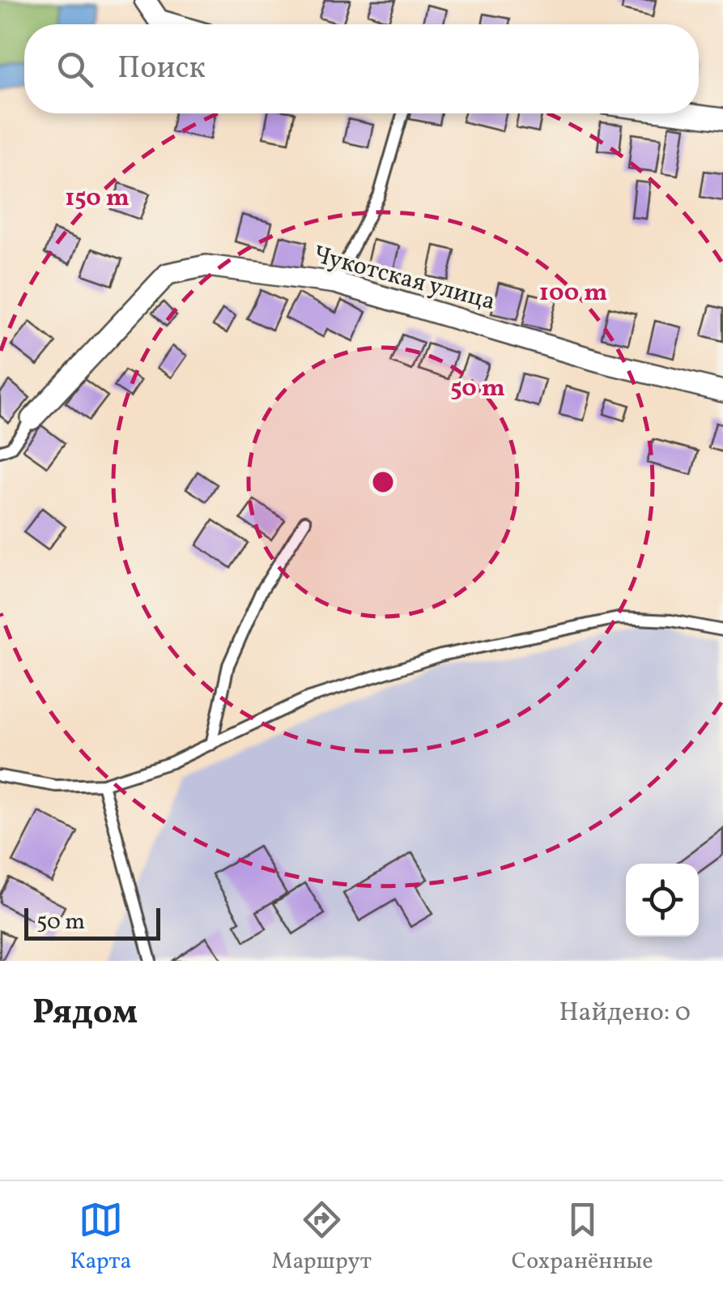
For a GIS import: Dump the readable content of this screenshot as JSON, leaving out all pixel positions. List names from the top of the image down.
{
  "streets": {
    "street": ["Чукотская улица"]
  },
  "scale_bar": "50 m",
  "page": {
    "search": "Поиск",
    "scale": "50 m",
    "heading": ["Рядом", "Найдено: 0"],
    "nav": ["Карта", "Маршрут", "Сохранённые"]
  },
  "rings": ["150 m", "100 m", "50 m"]
}
